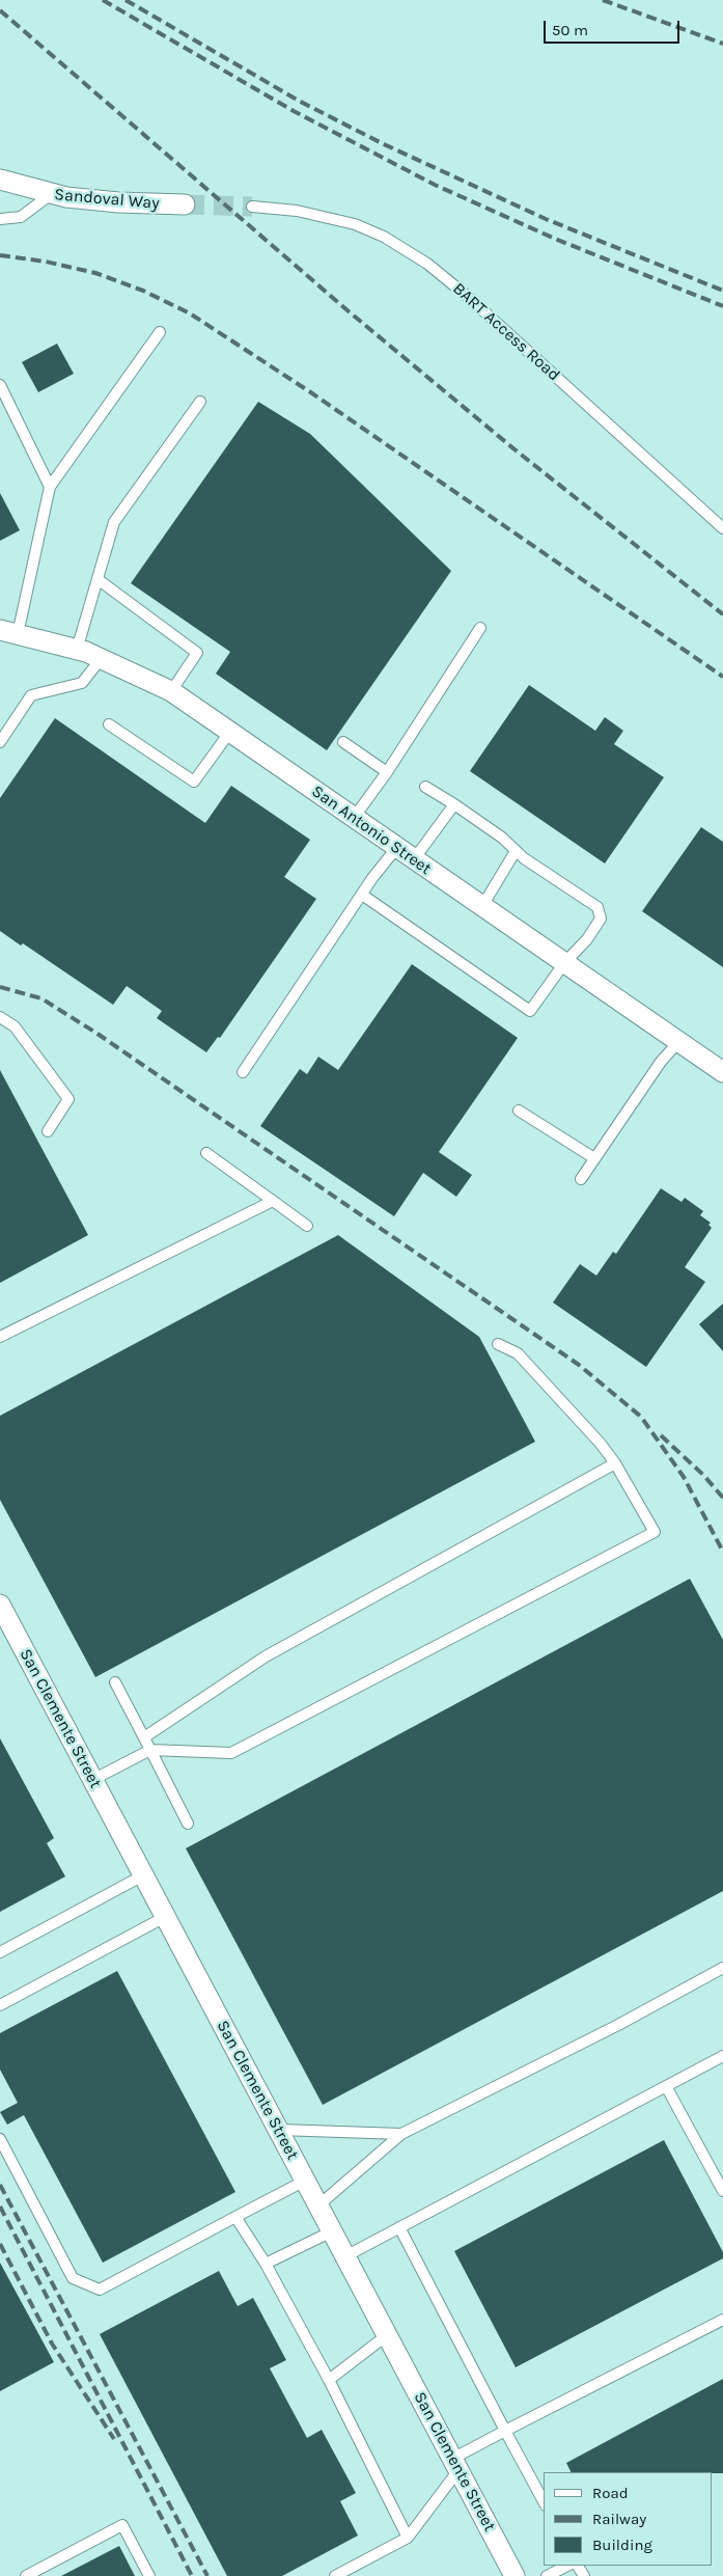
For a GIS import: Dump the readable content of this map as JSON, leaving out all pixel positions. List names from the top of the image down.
{
  "streets": {
    "street": ["Sandoval Way", "San Antonio Street", "San Clemente Street"],
    "lane": ["BART Access Road"]
  },
  "legend": ["Road", "Railway", "Building"],
  "scale_bar": "50 m"
}
